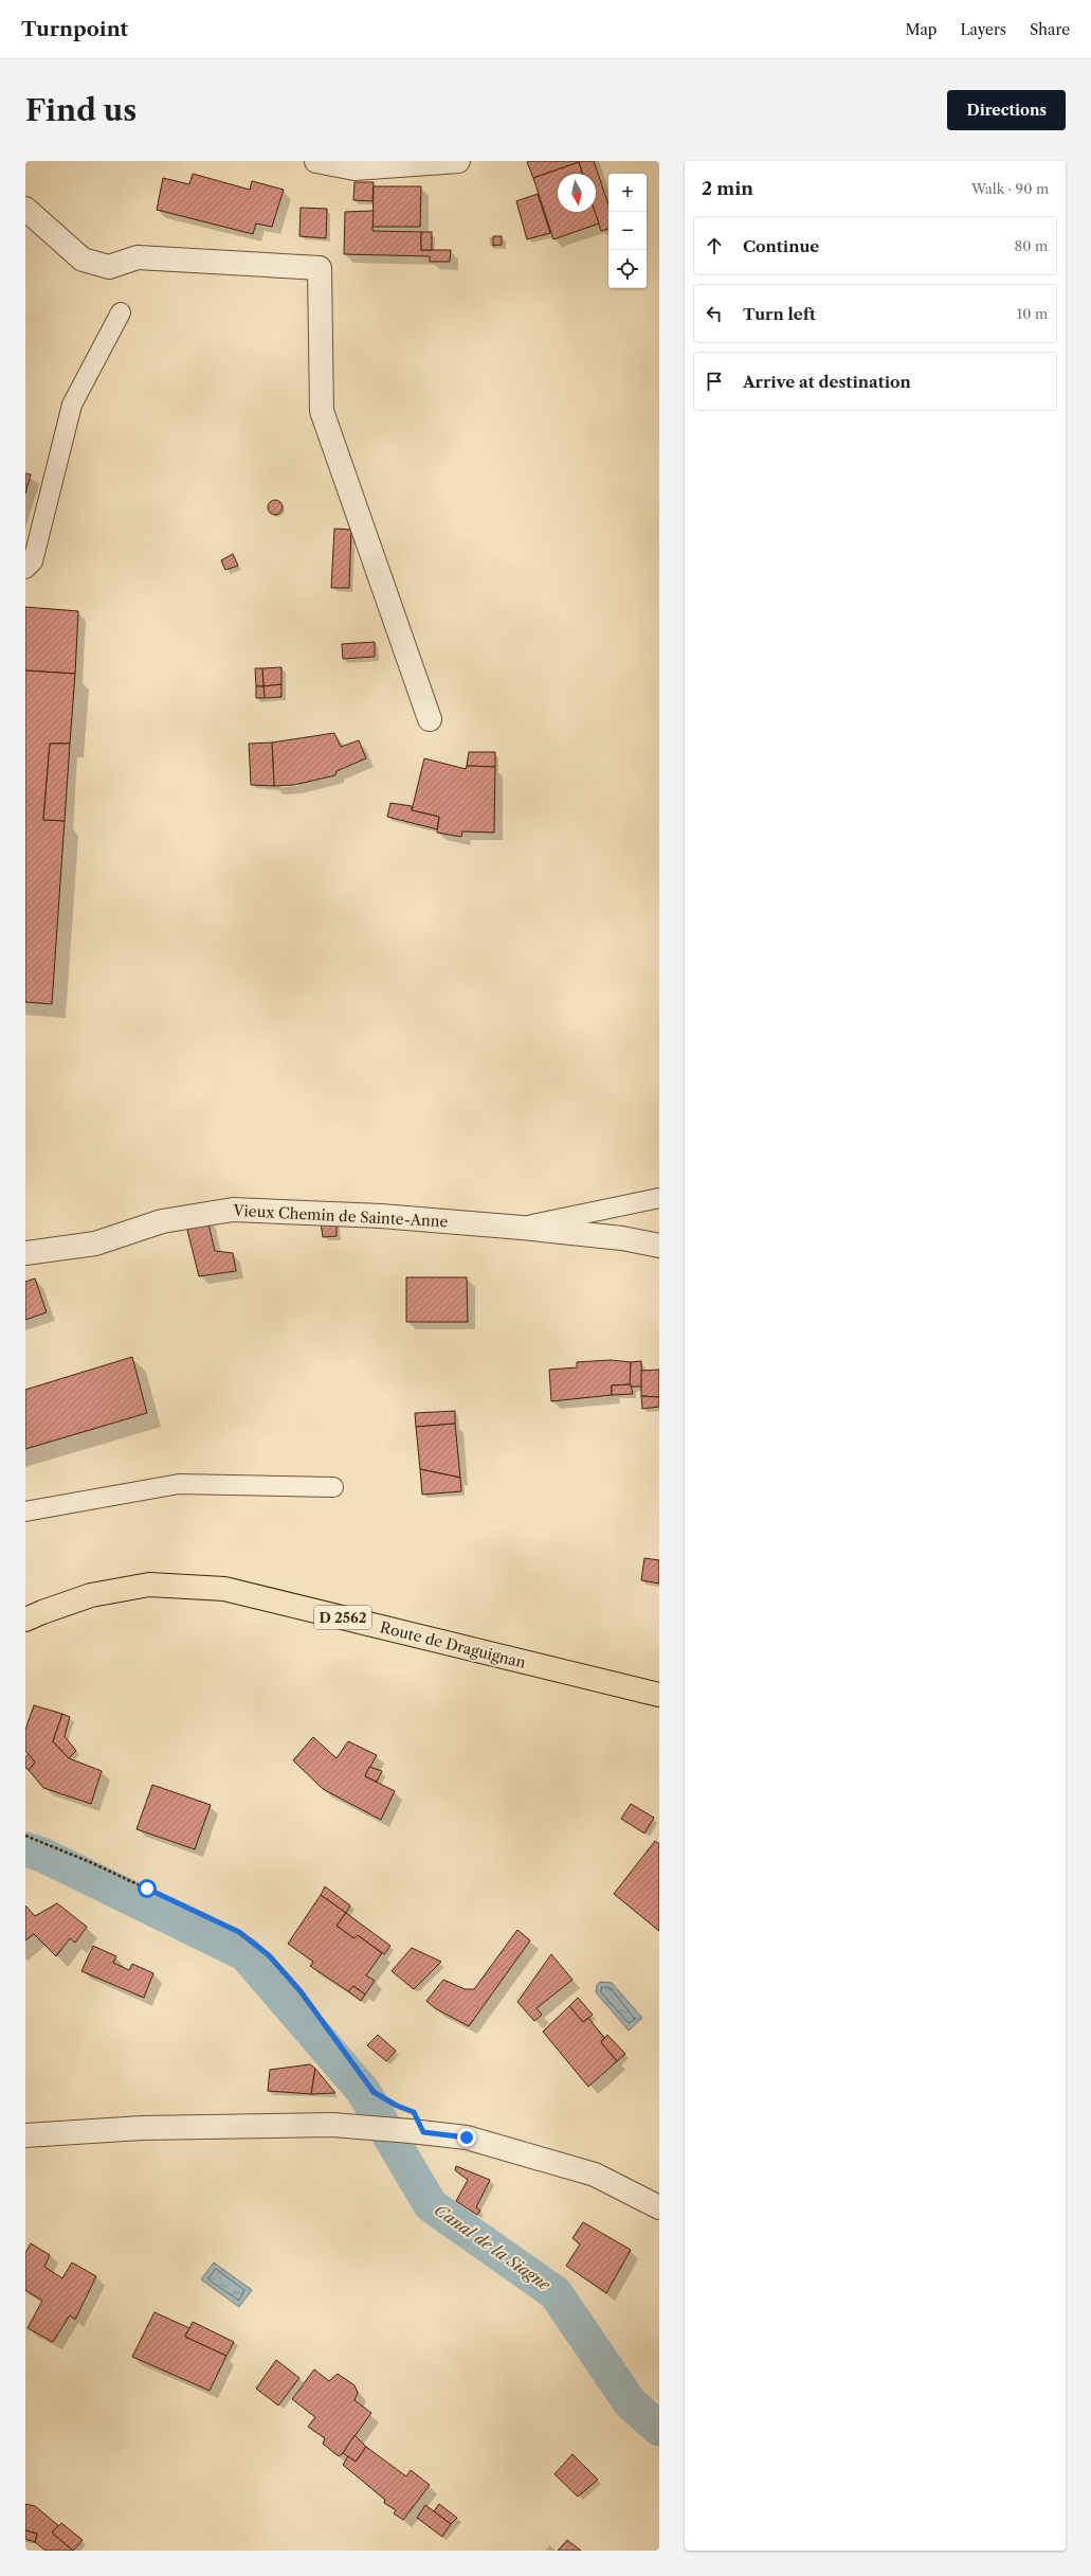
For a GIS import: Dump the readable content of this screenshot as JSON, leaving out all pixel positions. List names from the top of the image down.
{
  "streets": {
    "main road": ["D 2562", "Route de Draguignan"],
    "street": ["Vieux Chemin de Sainte-Anne"]
  },
  "water": ["Canal de la Siagne"],
  "north": "bottom",
  "page": {
    "header": "Turnpoint",
    "nav": ["Map", "Layers", "Share"],
    "buttons": "Directions",
    "title": "Find us",
    "heading": ["2 min", "Walk · 90 m"],
    "map_buttons": ["+", "−"],
    "list": [
      ["Continue", "80 m"],
      ["Turn left", "10 m"],
      "Arrive at destination"
    ]
  }
}
